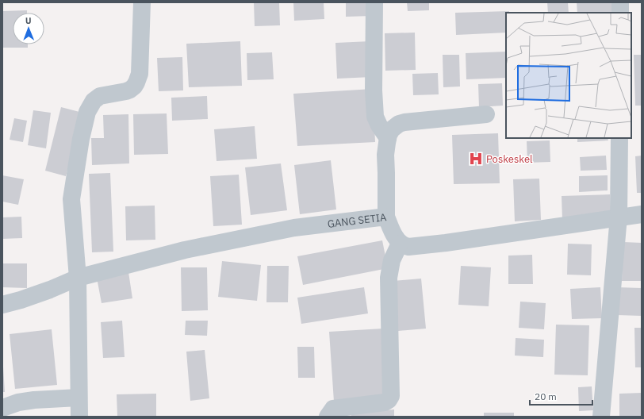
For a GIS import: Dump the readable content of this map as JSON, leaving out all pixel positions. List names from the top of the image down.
{
  "streets": {
    "street": ["GANG SETIA"]
  },
  "places": {
    "hospital": ["Poskeskel"]
  },
  "scale_bar": "20 m",
  "north": "top"
}
